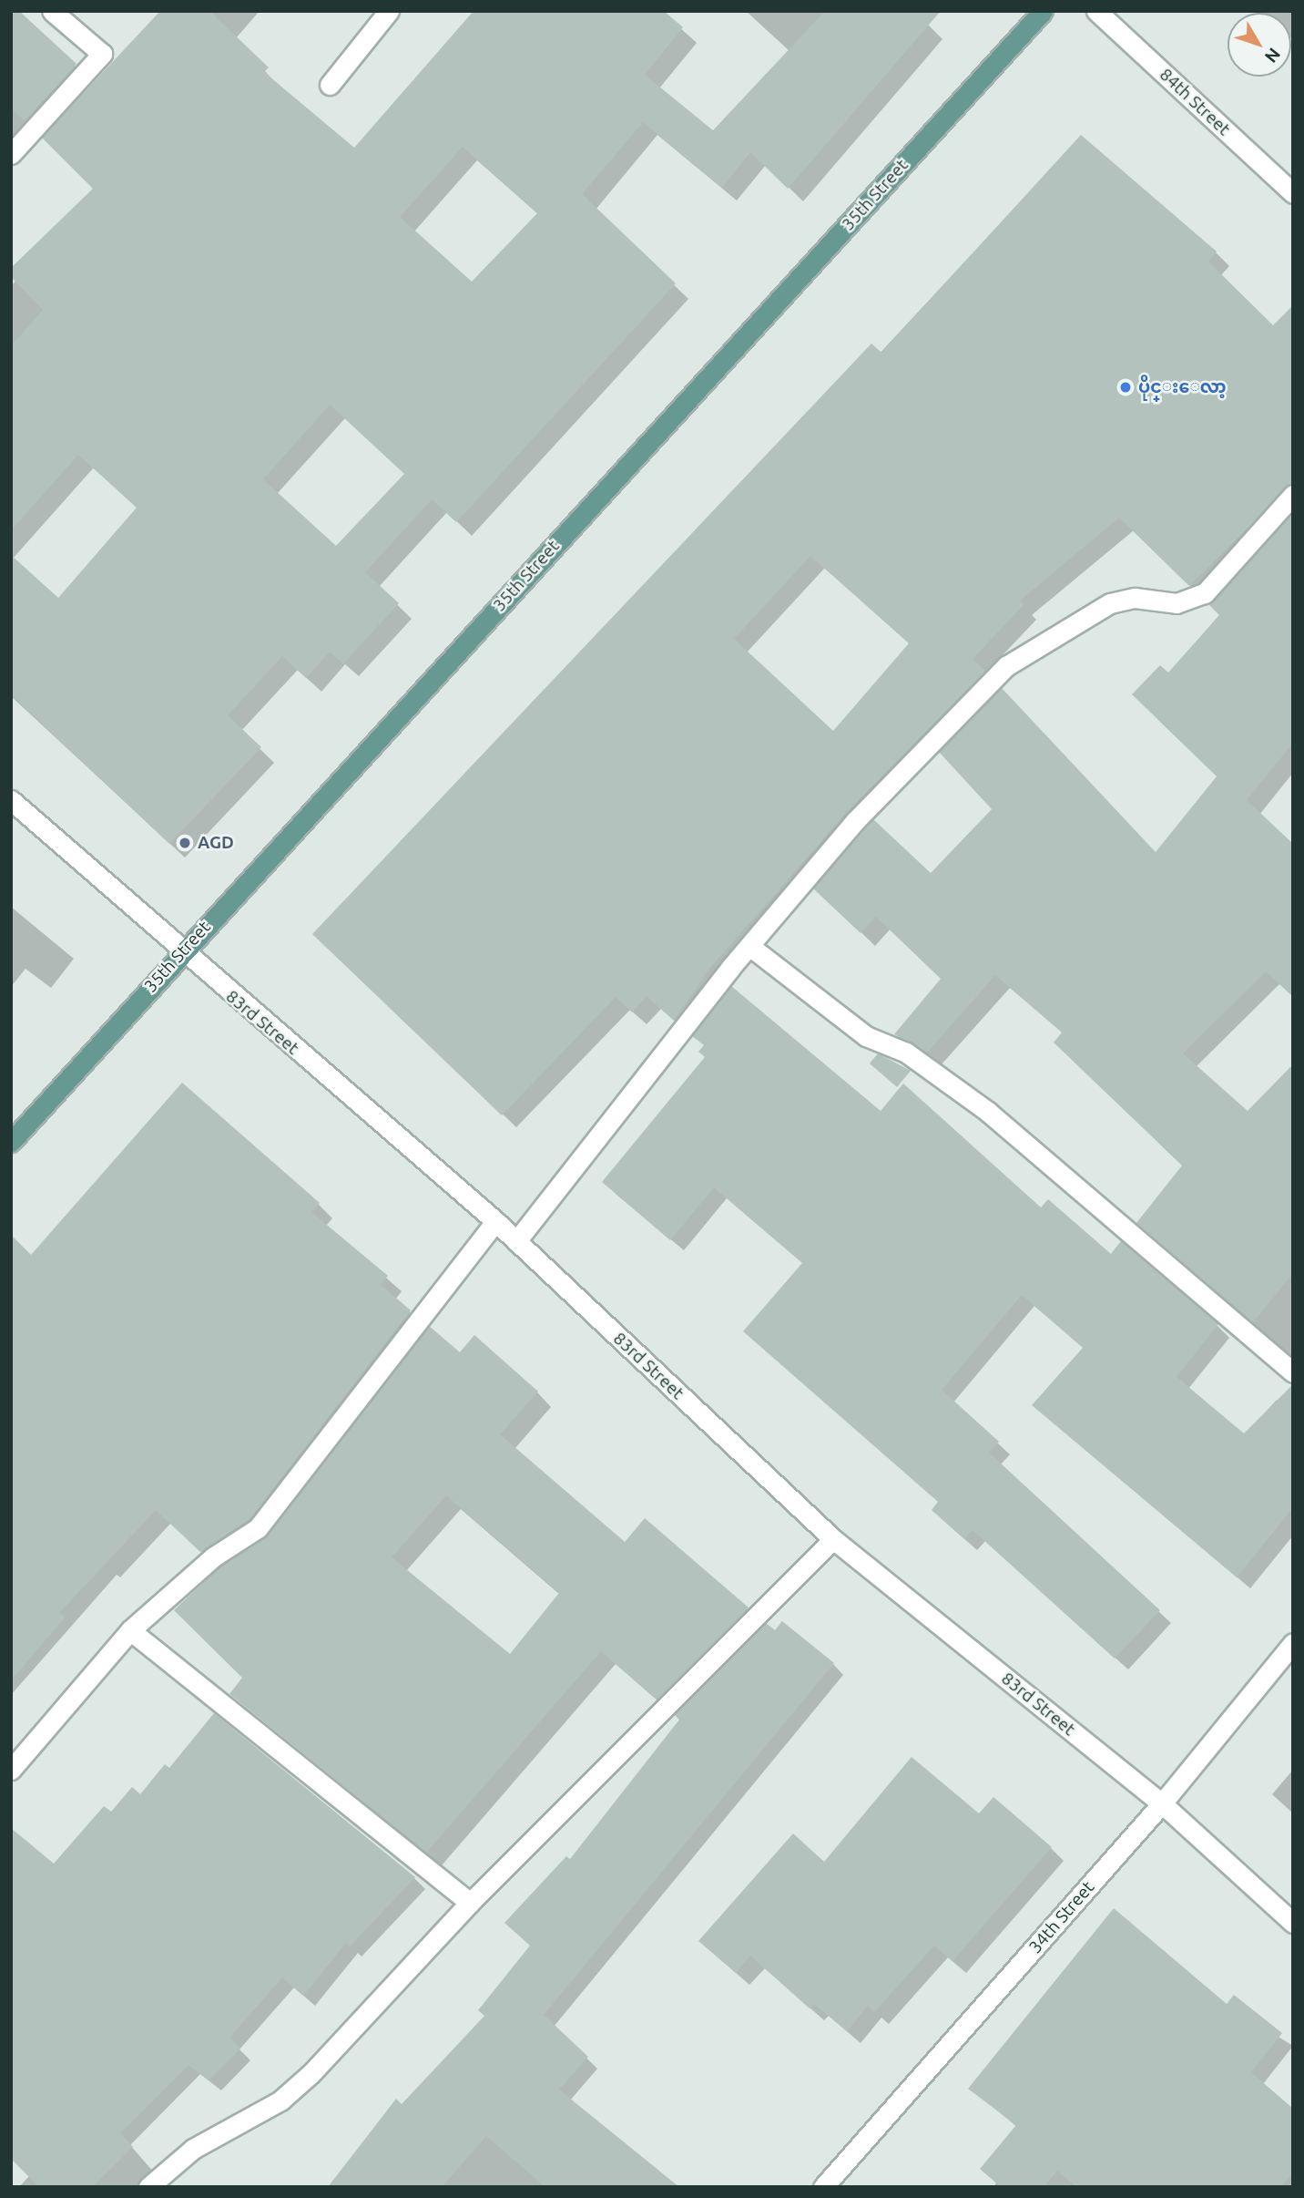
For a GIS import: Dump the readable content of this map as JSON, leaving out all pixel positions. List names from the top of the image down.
{
  "streets": {
    "main road": ["35th Street"],
    "street": ["84th Street", "83rd Street", "34th Street"]
  },
  "crossings": [
    ["35th Street", "83rd Street"],
    ["83rd Street", "34th Street"]
  ],
  "places": ["ပိုင္းေလာ့", "AGD"],
  "north": "bottom right"
}
